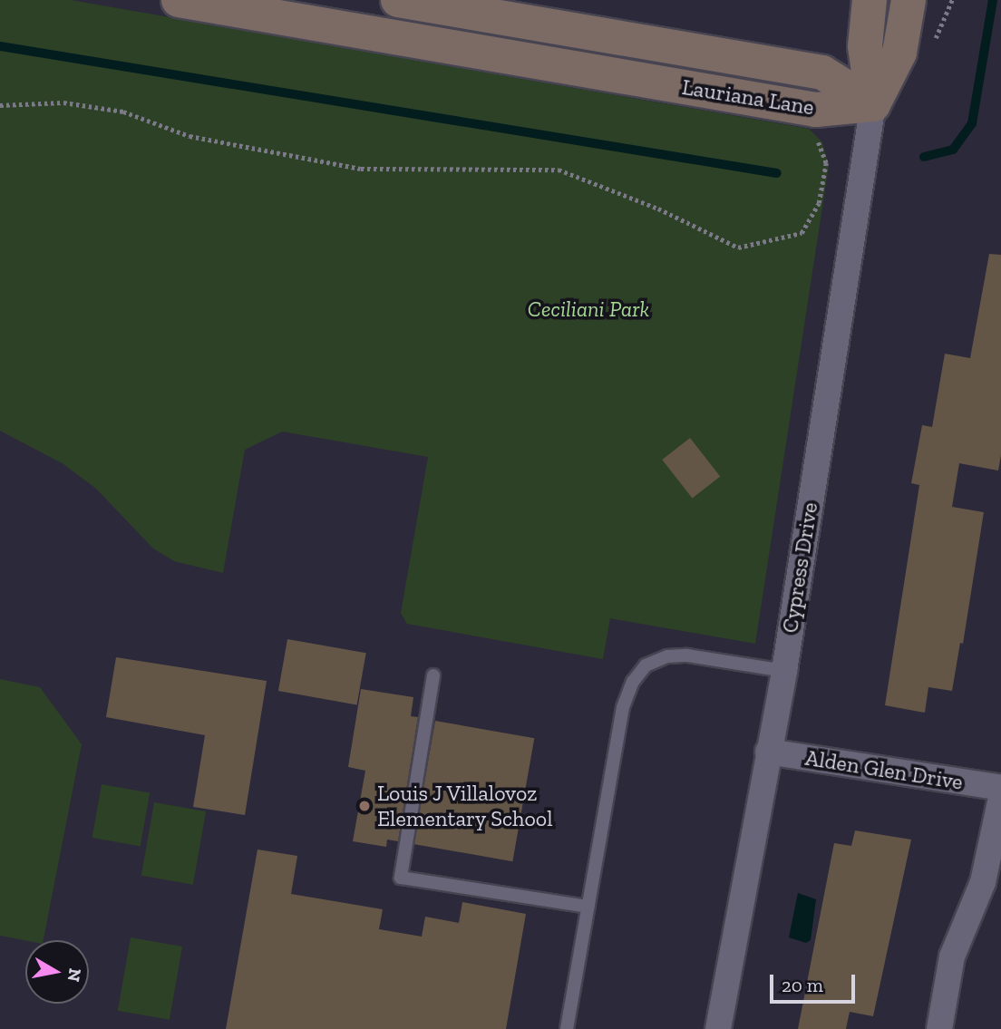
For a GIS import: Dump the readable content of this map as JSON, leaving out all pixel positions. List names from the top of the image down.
{
  "streets": {
    "street": ["Lauriana Lane", "Cypress Drive", "Alden Glen Drive"]
  },
  "crossings": [
    ["Lauriana Lane", "Cypress Drive"],
    ["Cypress Drive", "Alden Glen Drive"]
  ],
  "parks": ["Ceciliani Park"],
  "places": ["Louis J Villalovoz Elementary School"],
  "scale_bar": "20 m",
  "north": "right"
}
